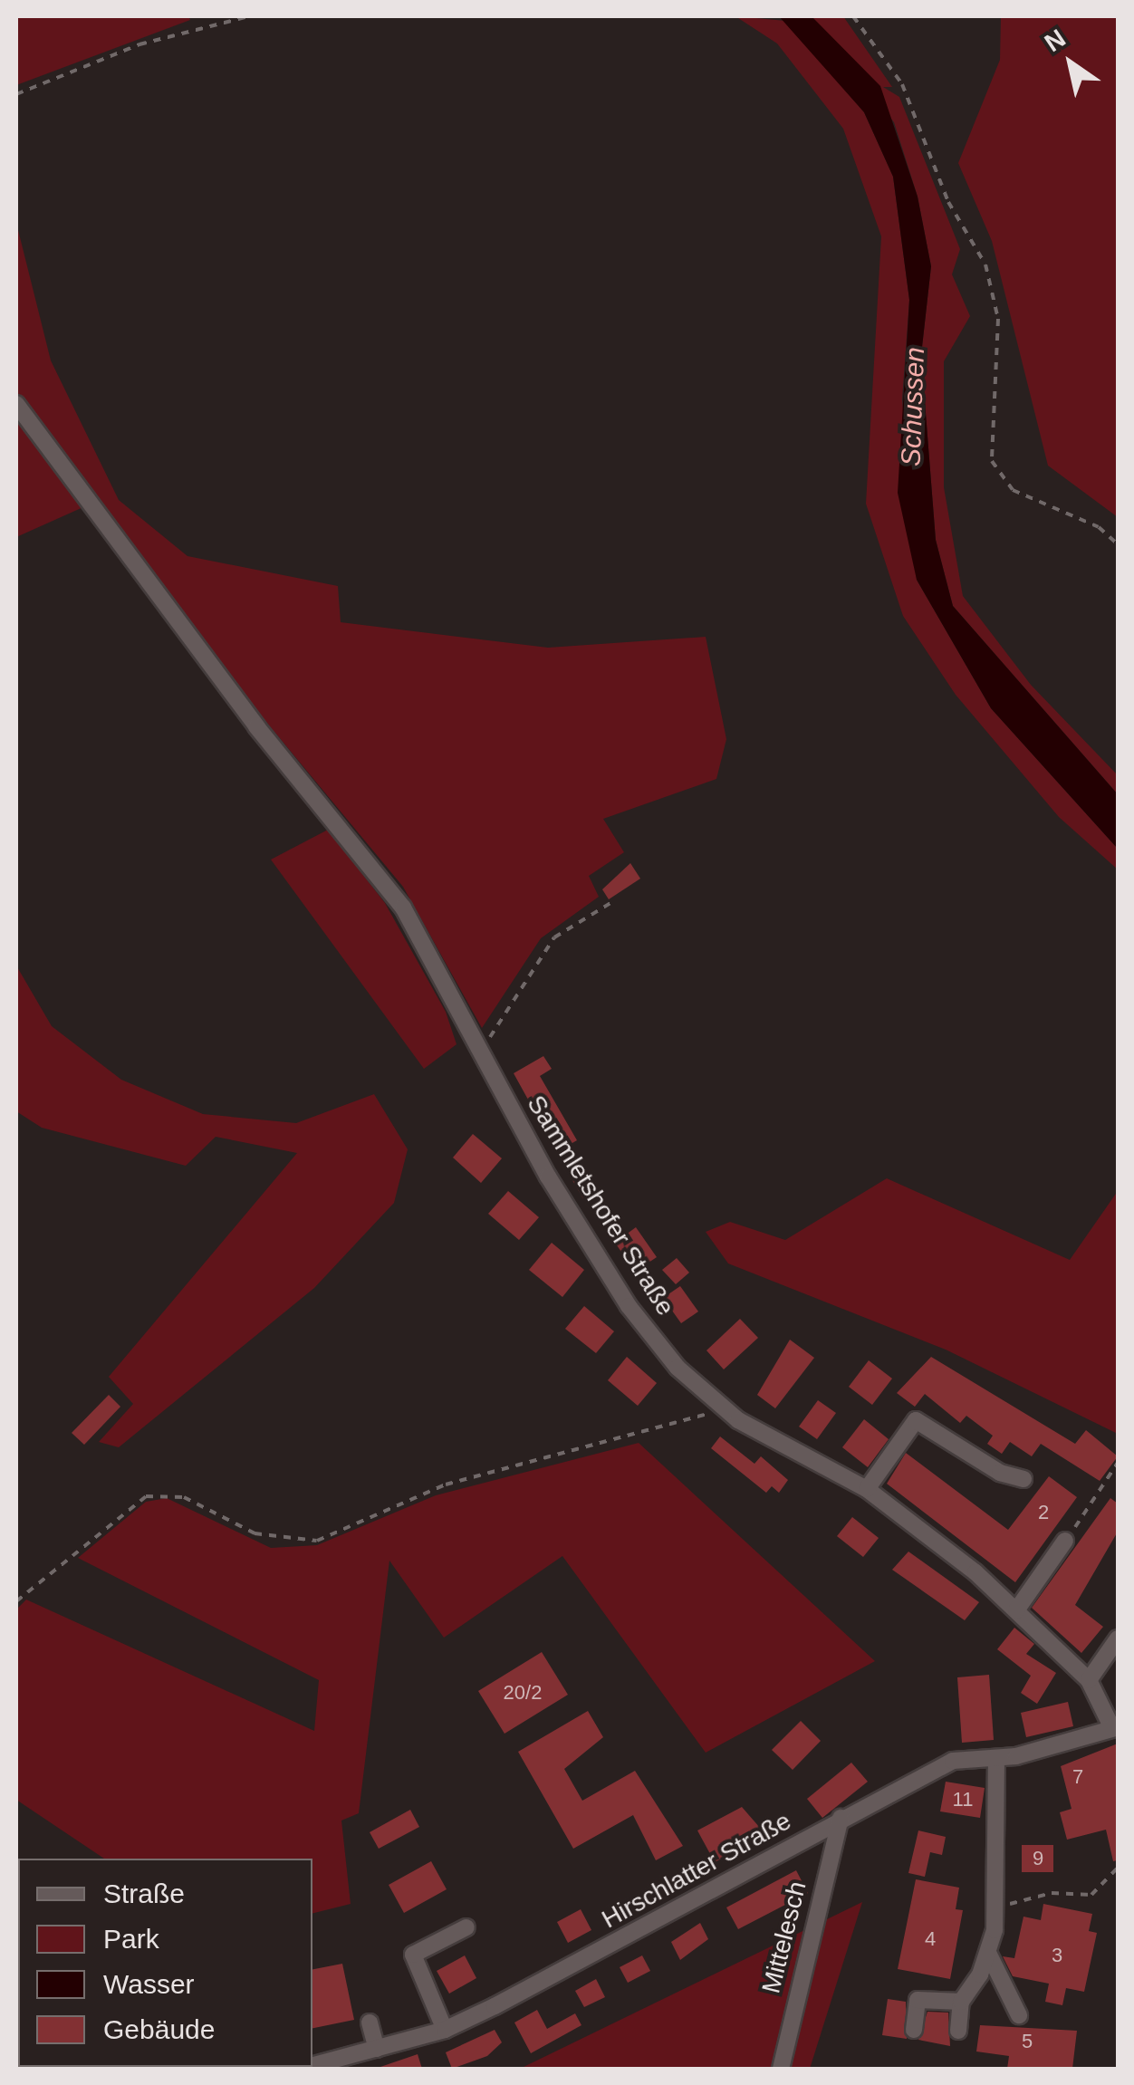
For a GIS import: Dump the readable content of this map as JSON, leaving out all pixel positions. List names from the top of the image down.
{
  "streets": {
    "street": ["Sammletshofer Straße", "Hirschlatter Straße", "Mittelesch"]
  },
  "crossings": [
    ["Sammletshofer Straße", "Hirschlatter Straße"],
    ["Hirschlatter Straße", "Mittelesch"]
  ],
  "water": ["Schussen"],
  "house_numbers": [
    "2",
    "20/2",
    "7",
    "11",
    "9",
    "4",
    "3",
    "5"
  ],
  "legend": [
    "Straße",
    "Park",
    "Wasser",
    "Gebäude"
  ],
  "north": "top left"
}
